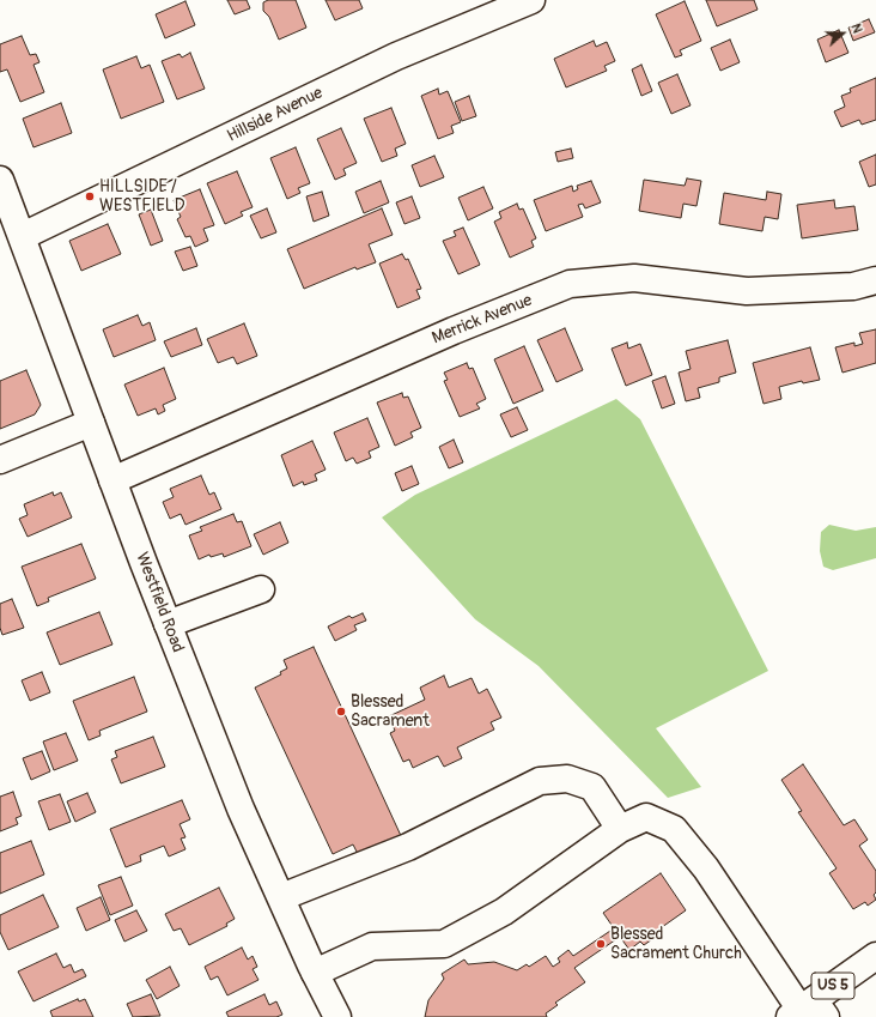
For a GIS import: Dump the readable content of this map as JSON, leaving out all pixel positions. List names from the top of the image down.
{
  "streets": {
    "street": [
      "Hillside Avenue",
      "Merrick Avenue",
      "Westfield Road",
      "US 5"
    ]
  },
  "crossings": [
    ["Hillside Avenue", "Westfield Road"],
    ["Merrick Avenue", "Westfield Road"]
  ],
  "places": ["HILLSIDE / WESTFIELD", "Blessed Sacrament", "Blessed Sacrament Church"],
  "north": "right"
}
